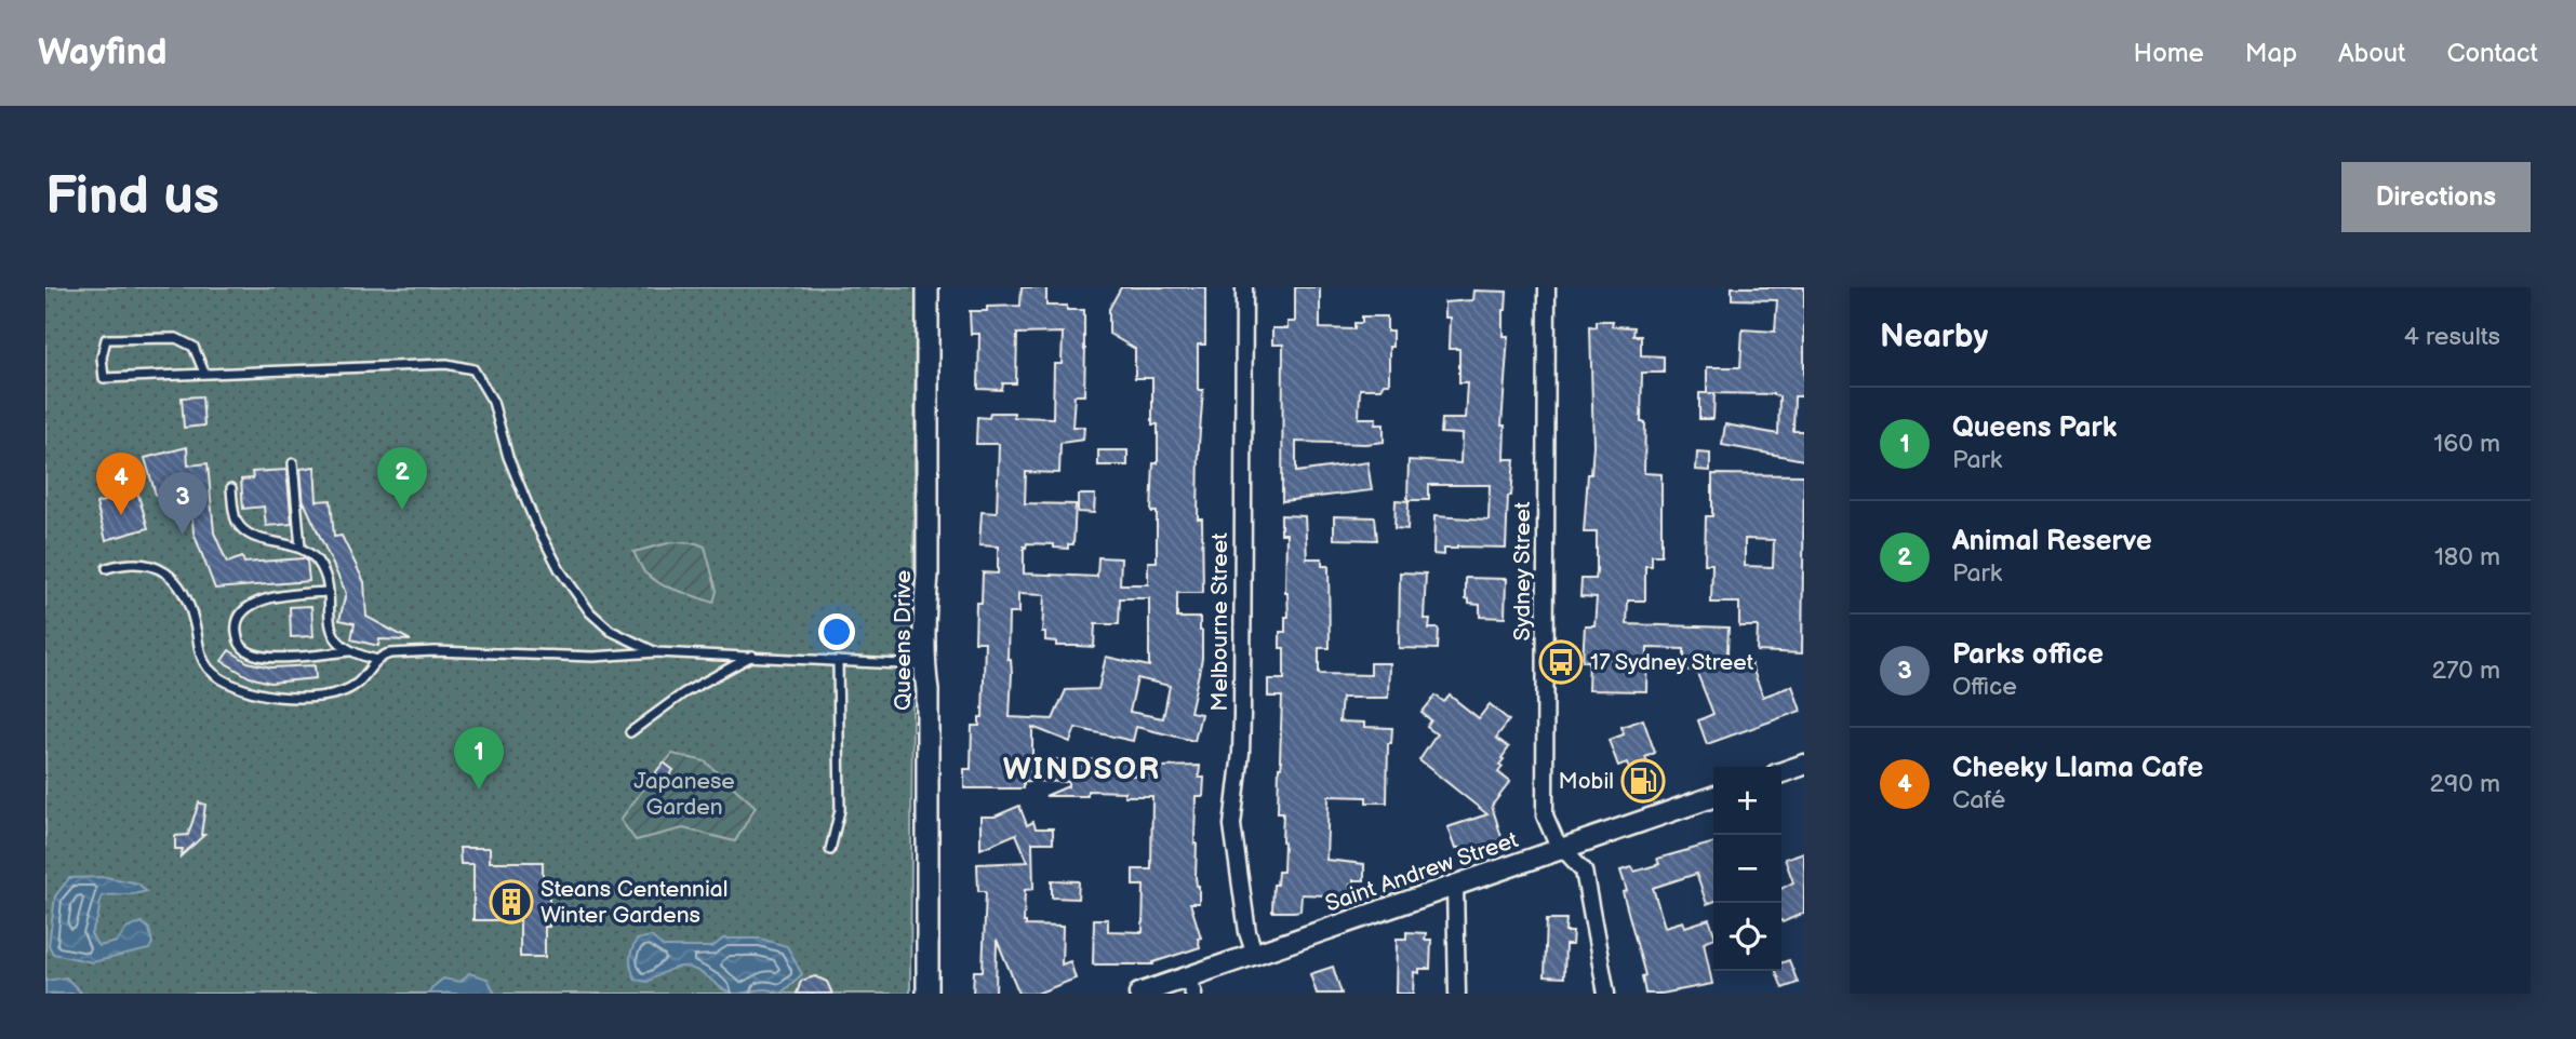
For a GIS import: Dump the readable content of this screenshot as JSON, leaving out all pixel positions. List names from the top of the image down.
{
  "streets": {
    "main road": ["Queens Drive"],
    "street": ["Sydney Street", "Melbourne Street", "Saint Andrew Street"]
  },
  "crossings": [
    ["Sydney Street", "Saint Andrew Street"],
    ["Melbourne Street", "Saint Andrew Street"]
  ],
  "districts": ["WINDSOR"],
  "parks": ["Japanese Garden"],
  "places": {
    "bus stop": ["17 Sydney Street"],
    "fuel station": ["Mobil"],
    "building": ["Steans Centennial Winter Gardens"]
  },
  "page": {
    "header": "Wayfind",
    "nav": [
      "Home",
      "Map",
      "About",
      "Contact"
    ],
    "buttons": "Directions",
    "title": "Find us",
    "heading": ["Nearby", "4 results"],
    "list": [
      {
        "mark": "1",
        "name": "Queens Park",
        "note": "Park",
        "value": "160 m"
      },
      {
        "mark": "2",
        "name": "Animal Reserve",
        "note": "Park",
        "value": "180 m"
      },
      {
        "mark": "3",
        "name": "Parks office",
        "note": "Office",
        "value": "270 m"
      },
      {
        "mark": "4",
        "name": "Cheeky Llama Cafe",
        "note": "Café",
        "value": "290 m"
      }
    ],
    "pins": [
      "2",
      "4",
      "3",
      "1"
    ],
    "map_buttons": ["+", "−"]
  }
}
